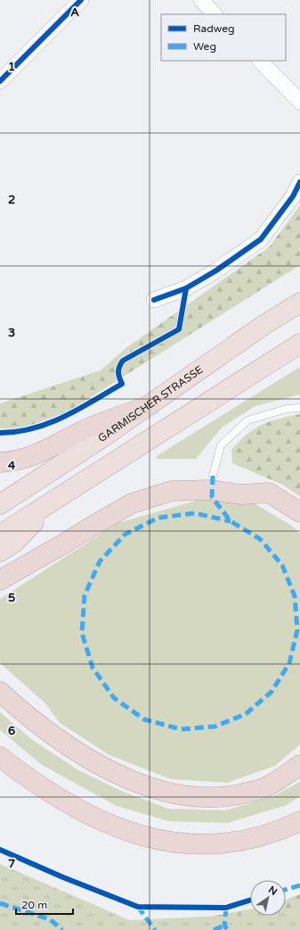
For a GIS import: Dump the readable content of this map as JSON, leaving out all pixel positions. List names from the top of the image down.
{
  "streets": {
    "highway": ["GARMISCHER STRASSE"]
  },
  "legend": ["Radweg", "Weg"],
  "scale_bar": "20 m",
  "north": "top right",
  "grid": {
    "columns": ["A"],
    "rows": [
      "1",
      "2",
      "3",
      "4",
      "5",
      "6",
      "7"
    ]
  }
}
